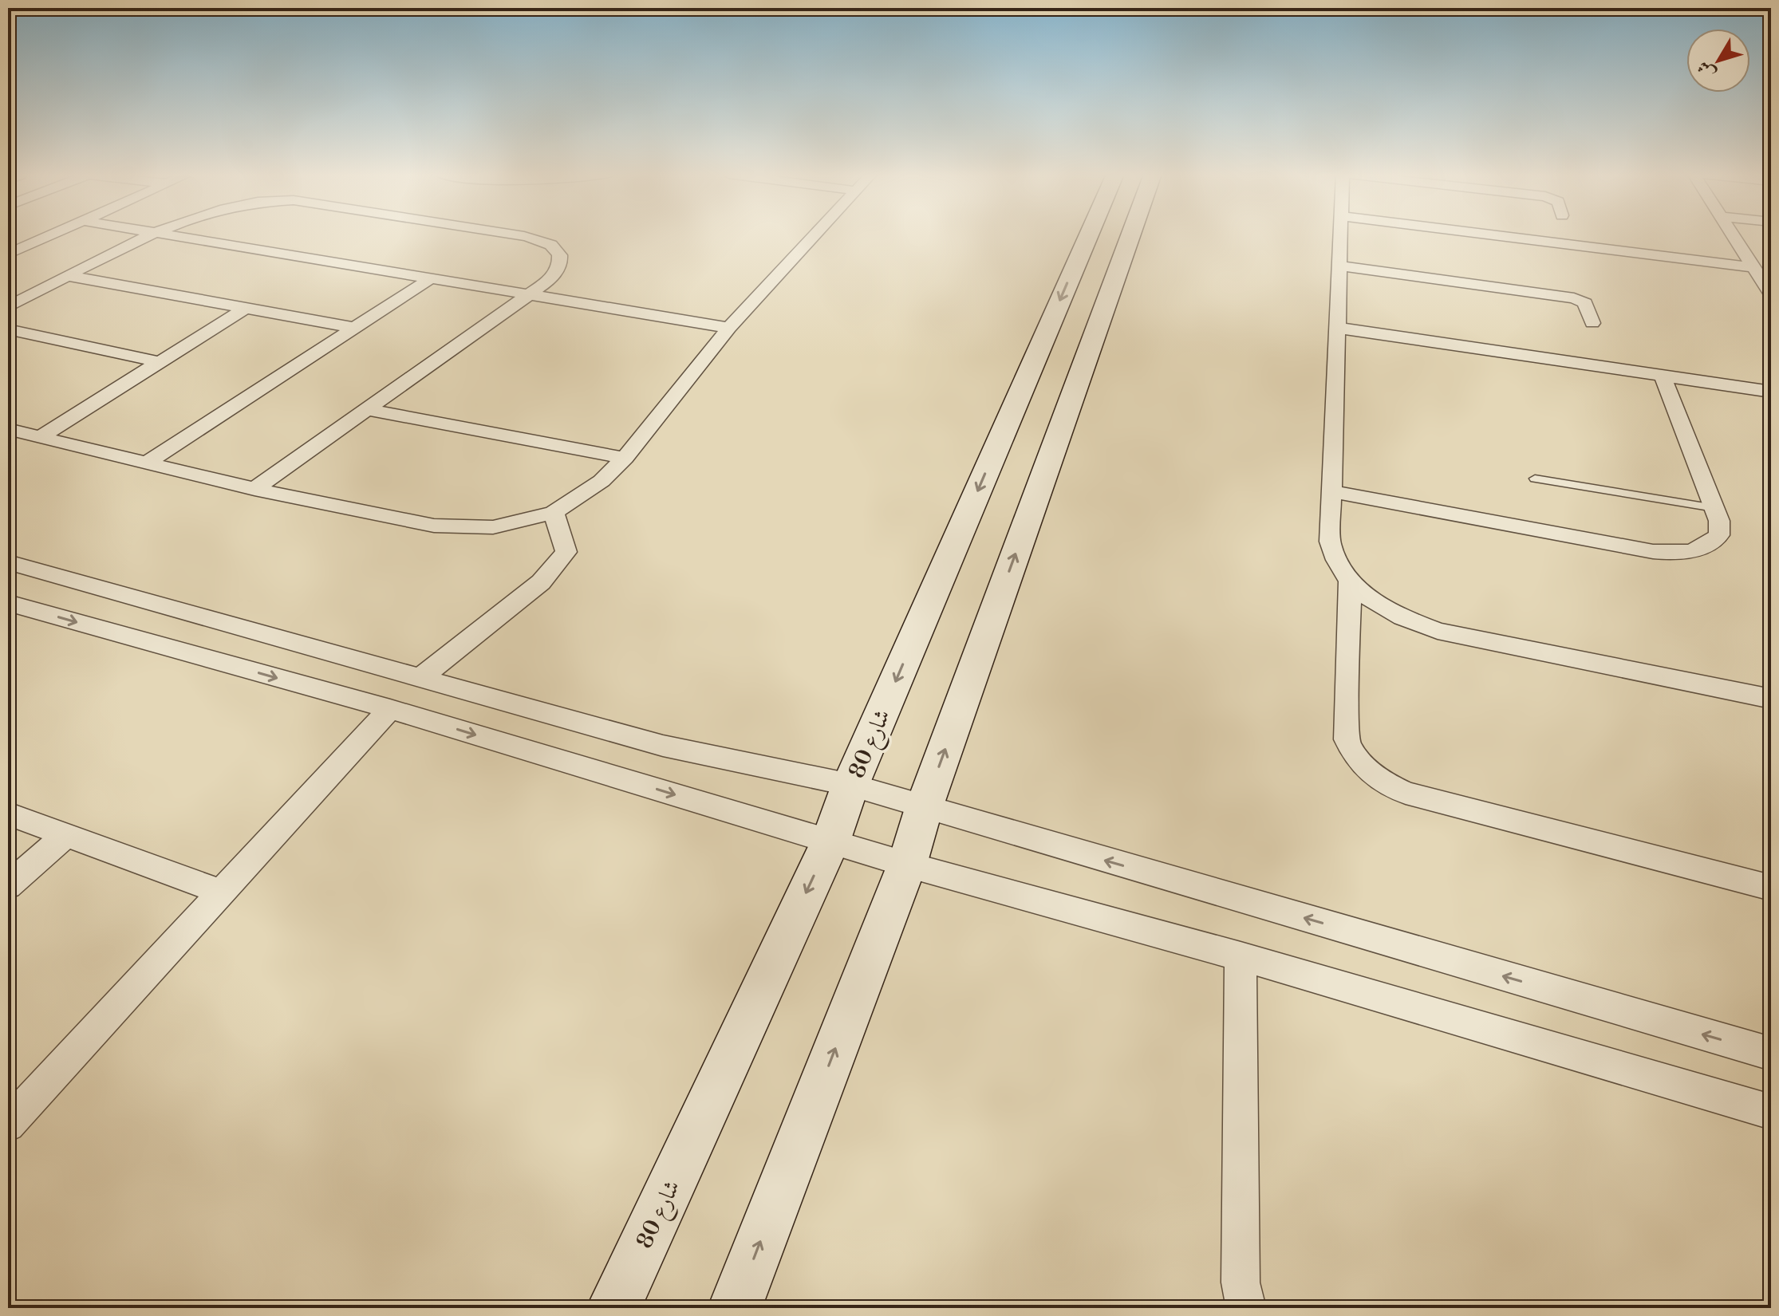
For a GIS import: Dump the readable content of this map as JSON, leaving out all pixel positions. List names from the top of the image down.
{
  "streets": {
    "street": ["شارع 80"]
  },
  "north": "bottom left"
}
